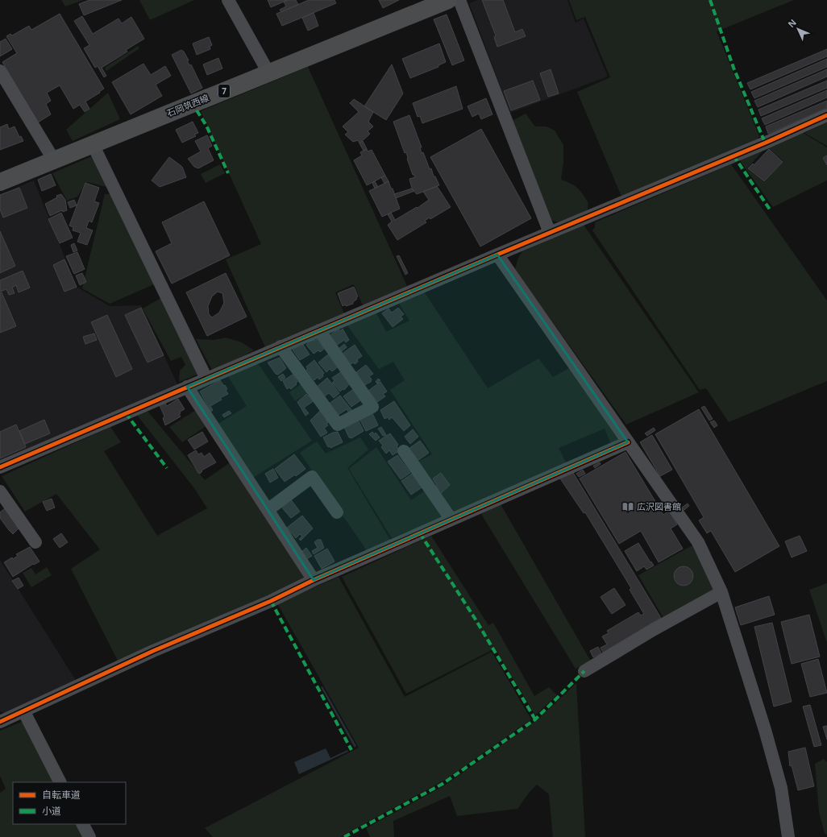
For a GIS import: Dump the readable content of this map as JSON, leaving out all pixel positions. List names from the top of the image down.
{
  "streets": {
    "main road": ["7", "石岡筑西線"]
  },
  "places": {
    "library": ["広沢図書館"]
  },
  "legend": ["自転車道", "小道"],
  "north": "top left"
}
